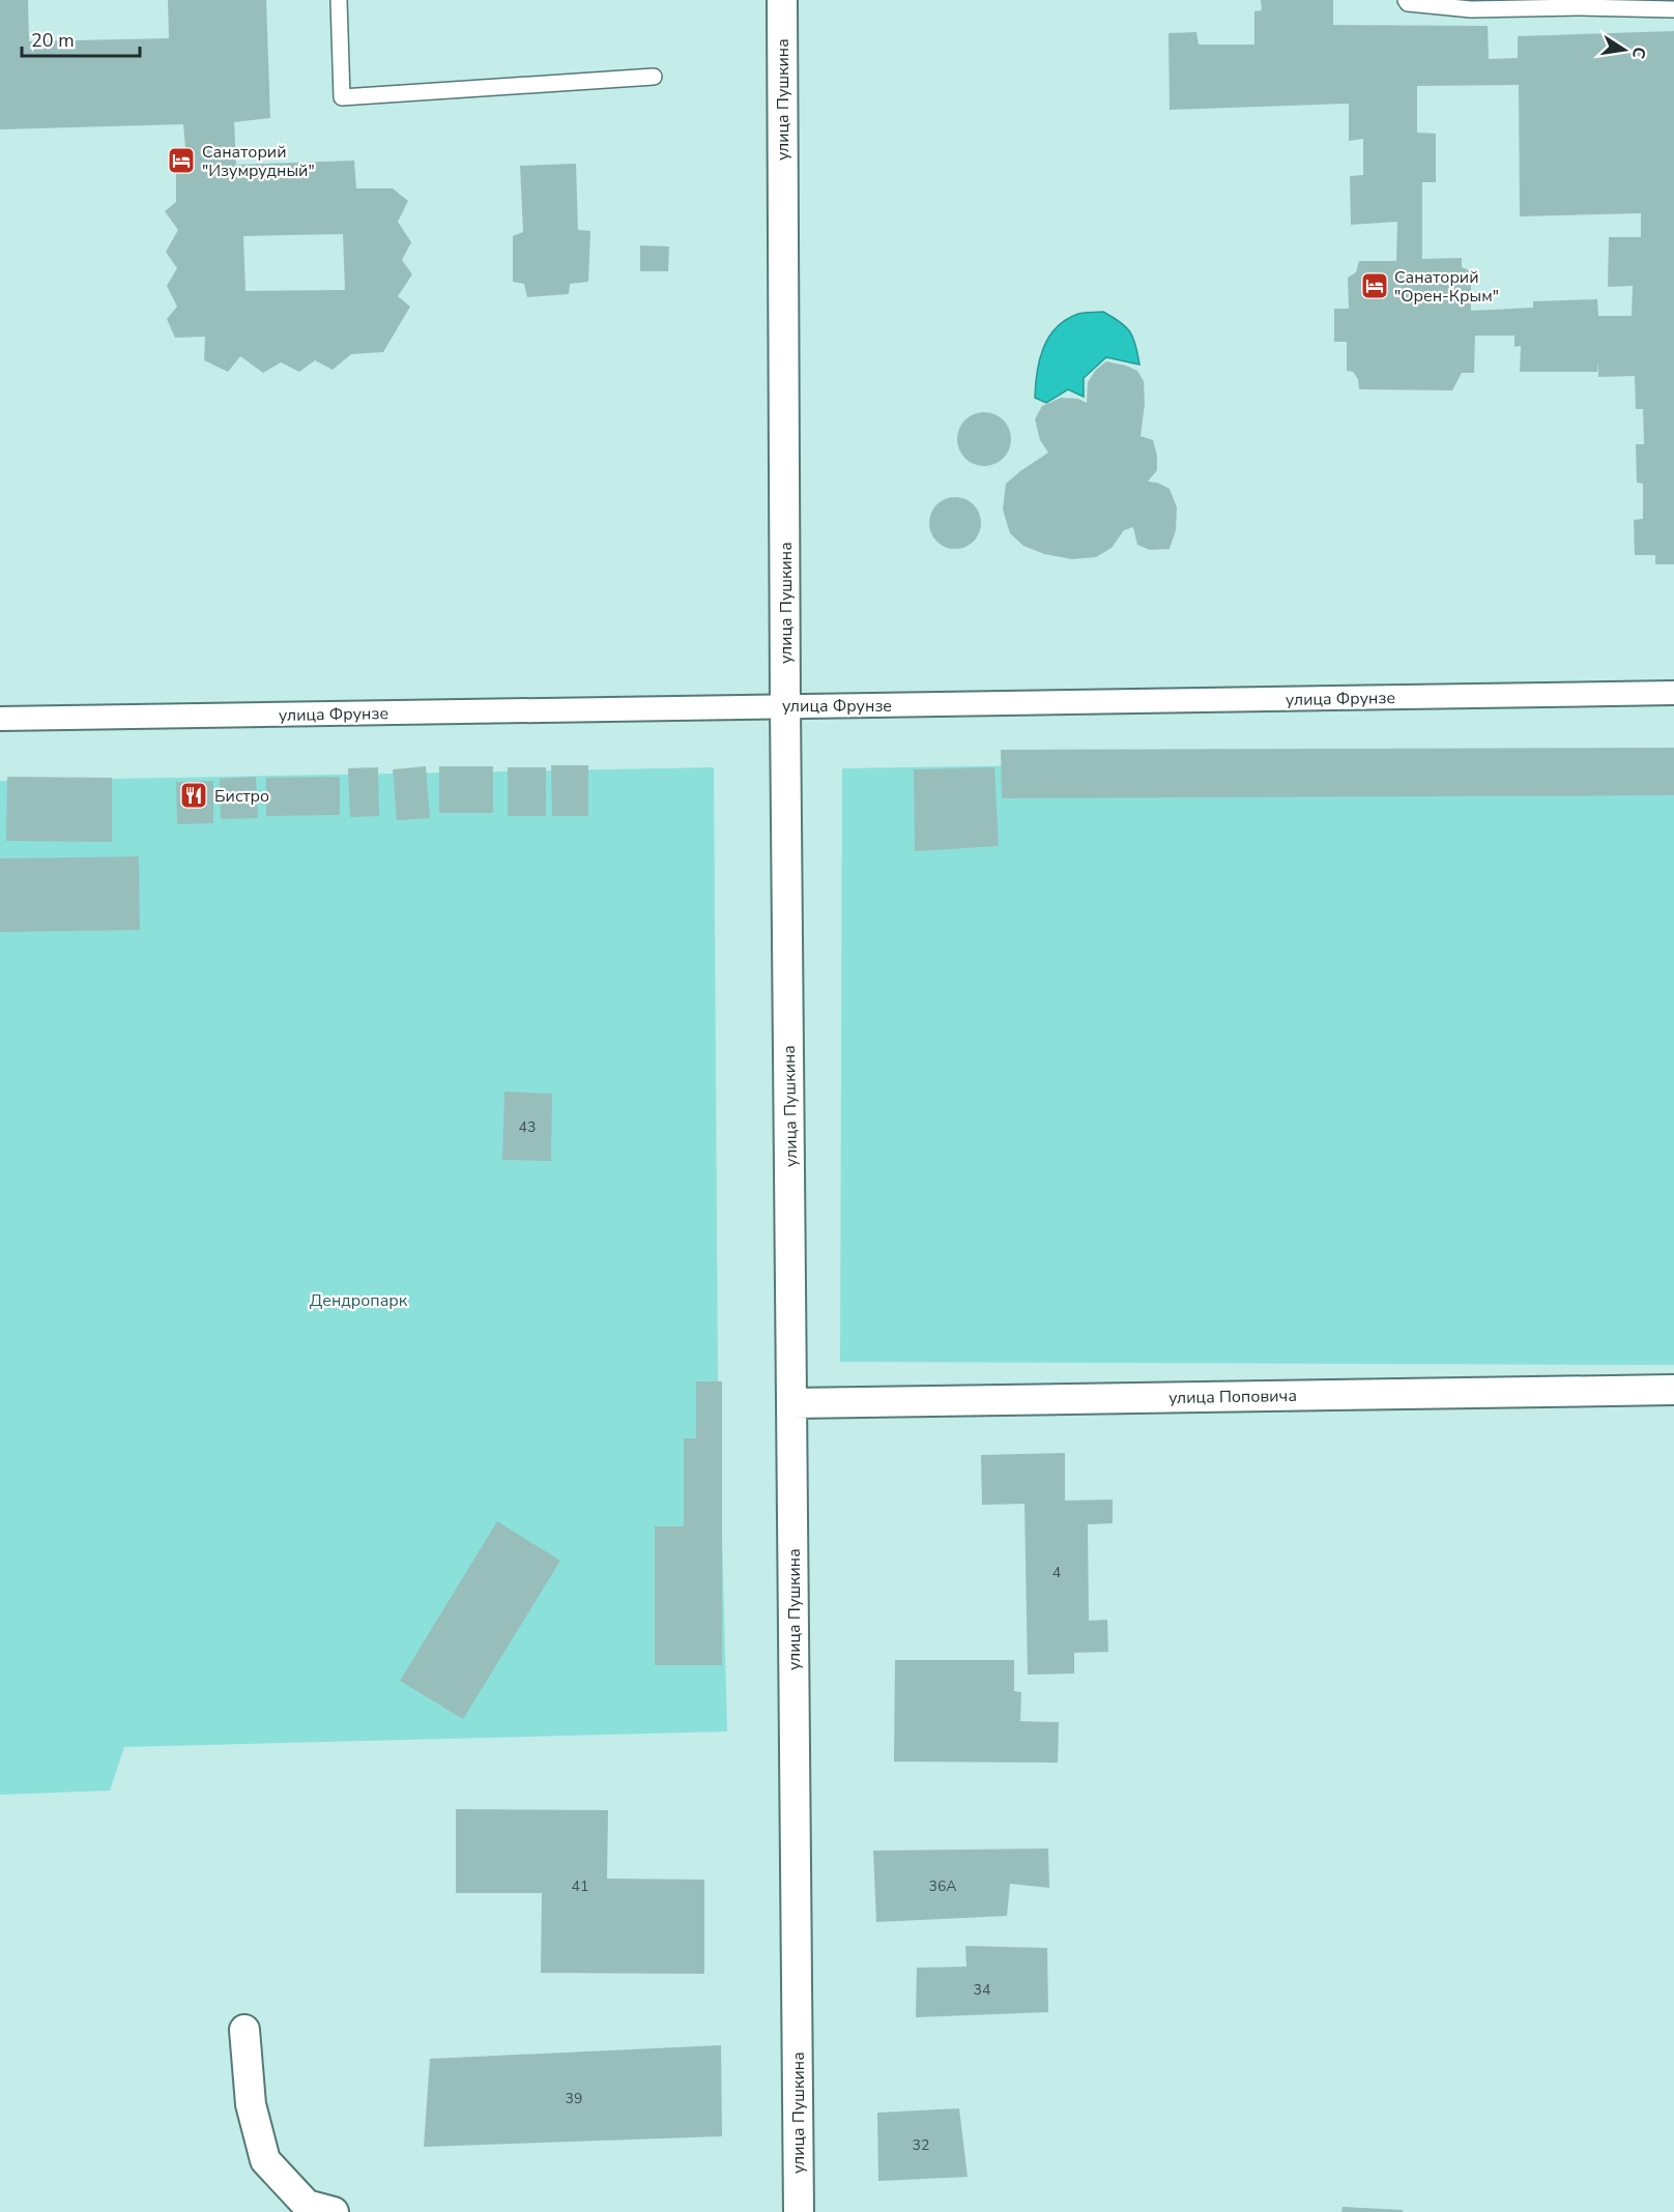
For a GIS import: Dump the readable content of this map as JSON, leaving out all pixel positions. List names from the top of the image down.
{
  "streets": {
    "street": ["улица Пушкина", "улица Фрунзе", "улица Поповича"]
  },
  "crossings": [
    ["улица Пушкина", "улица Фрунзе"],
    ["улица Пушкина", "улица Поповича"]
  ],
  "parks": ["Дендропарк"],
  "places": {
    "hotel": ["Санаторий \"Изумрудный\"", "Санаторий \"Орен-Крым\""],
    "restaurant": ["Бистро"]
  },
  "house_numbers": [
    "43",
    "4",
    "41",
    "36А",
    "34",
    "39",
    "32"
  ],
  "scale_bar": "20 m",
  "north": "right"
}
